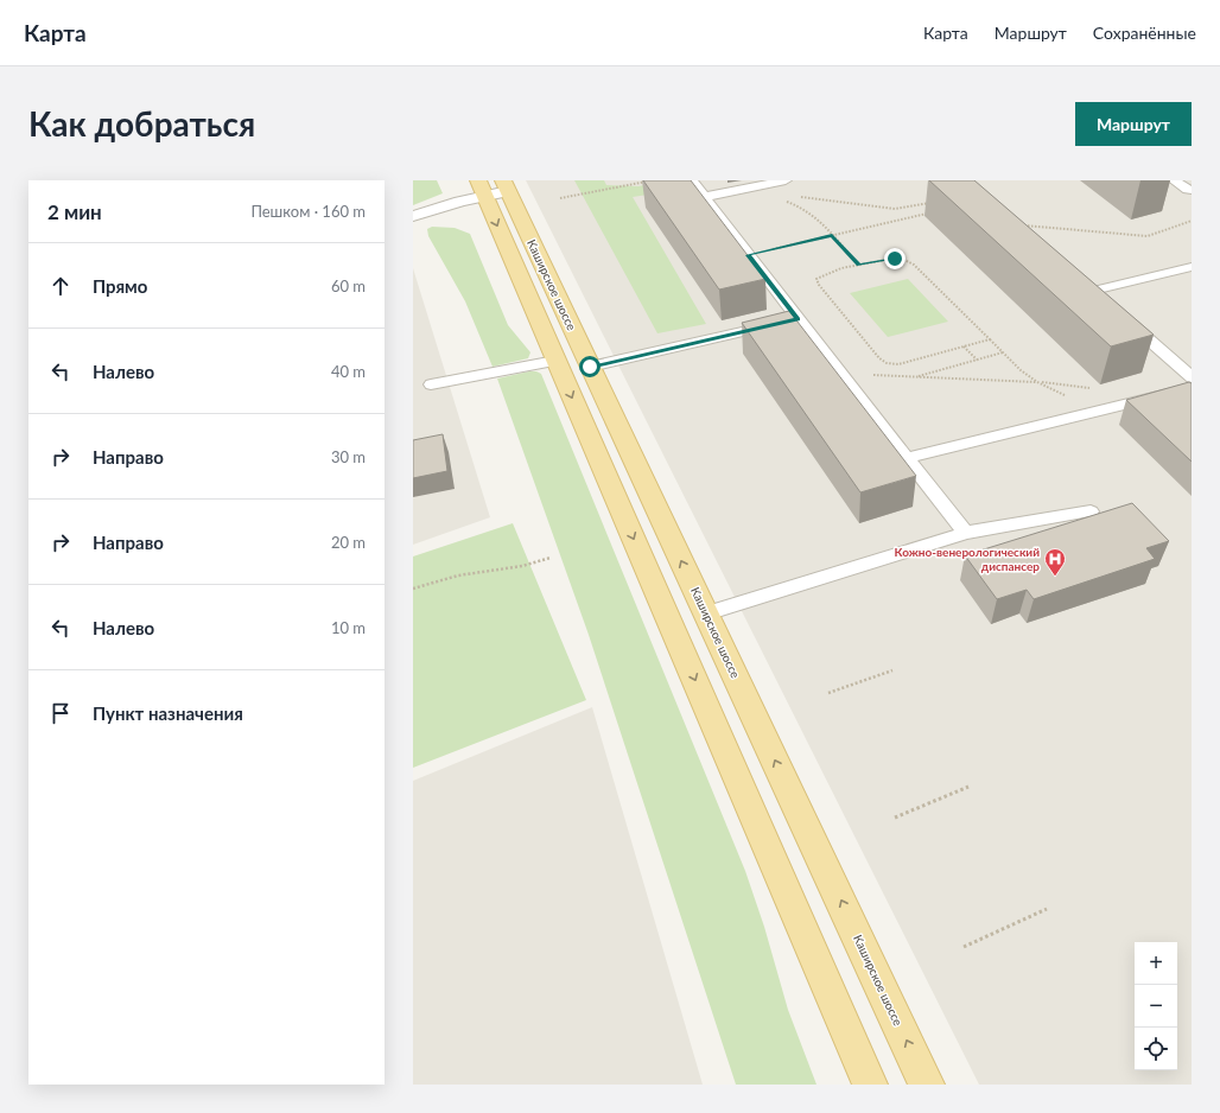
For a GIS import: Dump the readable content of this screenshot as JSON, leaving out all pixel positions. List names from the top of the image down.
{
  "streets": {
    "main road": ["Каширское шоссе"]
  },
  "places": {
    "hospital": ["Кожно-венерологический диспансер"]
  },
  "page": {
    "header": "Карта",
    "nav": ["Карта", "Маршрут", "Сохранённые"],
    "buttons": "Маршрут",
    "title": "Как добраться",
    "heading": ["2 мин", "Пешком · 160 m"],
    "list": [
      ["Прямо", "60 m"],
      ["Налево", "40 m"],
      ["Направо", "30 m"],
      ["Направо", "20 m"],
      ["Налево", "10 m"],
      "Пункт назначения"
    ],
    "map_buttons": ["+", "−"]
  }
}
